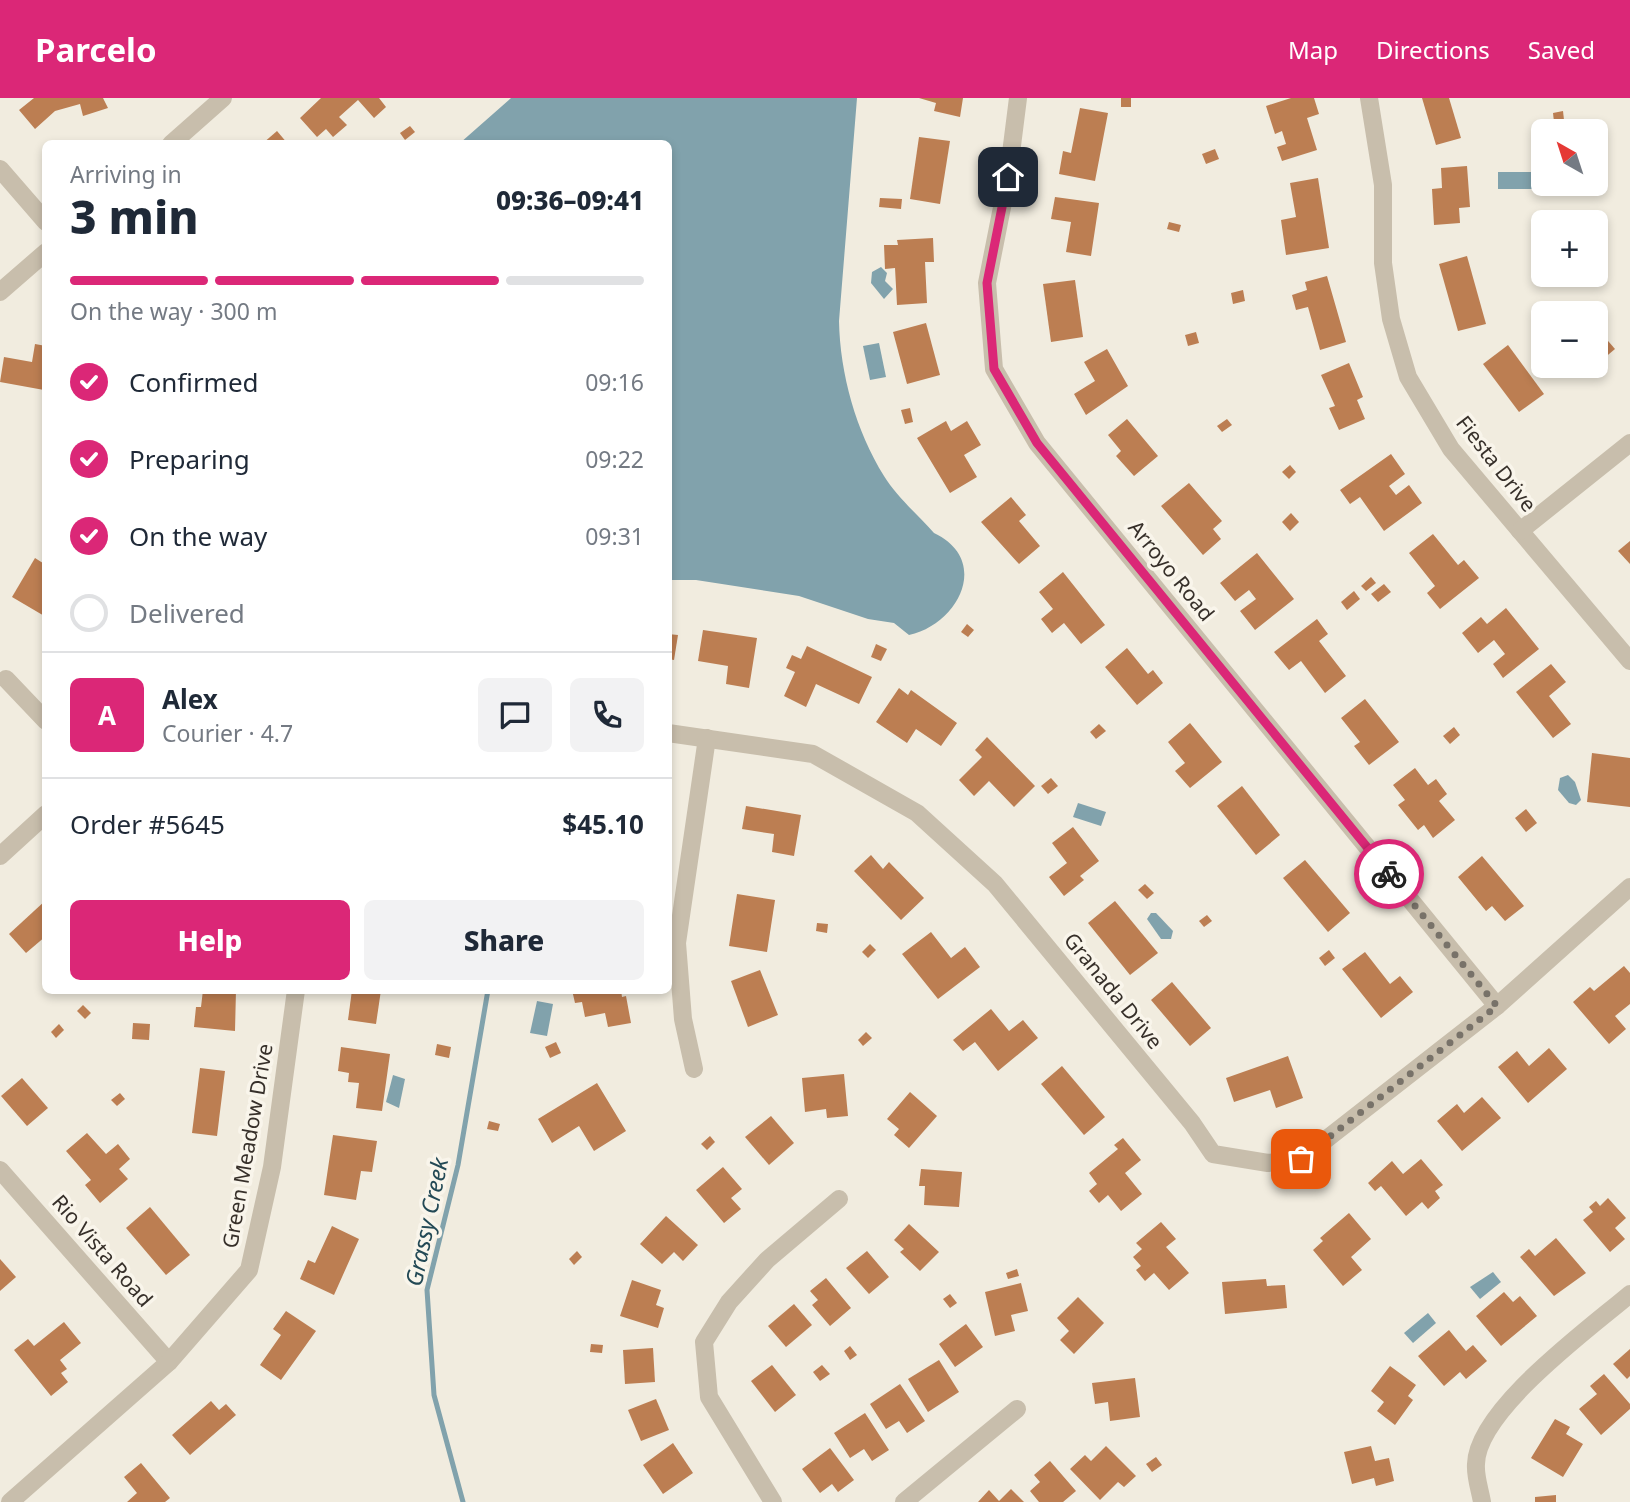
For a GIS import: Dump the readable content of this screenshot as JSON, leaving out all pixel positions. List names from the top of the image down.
{
  "streets": {
    "street": [
      "Fiesta Drive",
      "Arroyo Road",
      "Granada Drive",
      "Green Meadow Drive",
      "Rio Vista Road"
    ]
  },
  "crossings": [
    ["Arroyo Road", "Granada Drive"],
    ["Green Meadow Drive", "Rio Vista Road"]
  ],
  "water": ["Grassy Creek"],
  "north": "top left",
  "page": {
    "header": "Parcelo",
    "nav": ["Map", "Directions", "Saved"],
    "map_buttons": ["+", "−"],
    "heading": ["3 min", "Arriving in", "09:36–09:41"],
    "panel": [
      "Alex",
      "Courier · 4.7",
      "Order #5645",
      "$45.10"
    ],
    "bar": "On the way · 300 m",
    "list": [
      ["Confirmed", "09:16"],
      ["Preparing", "09:22"],
      ["On the way", "09:31"],
      "Delivered"
    ],
    "round": "A",
    "buttons": ["Help", "Share"]
  }
}
